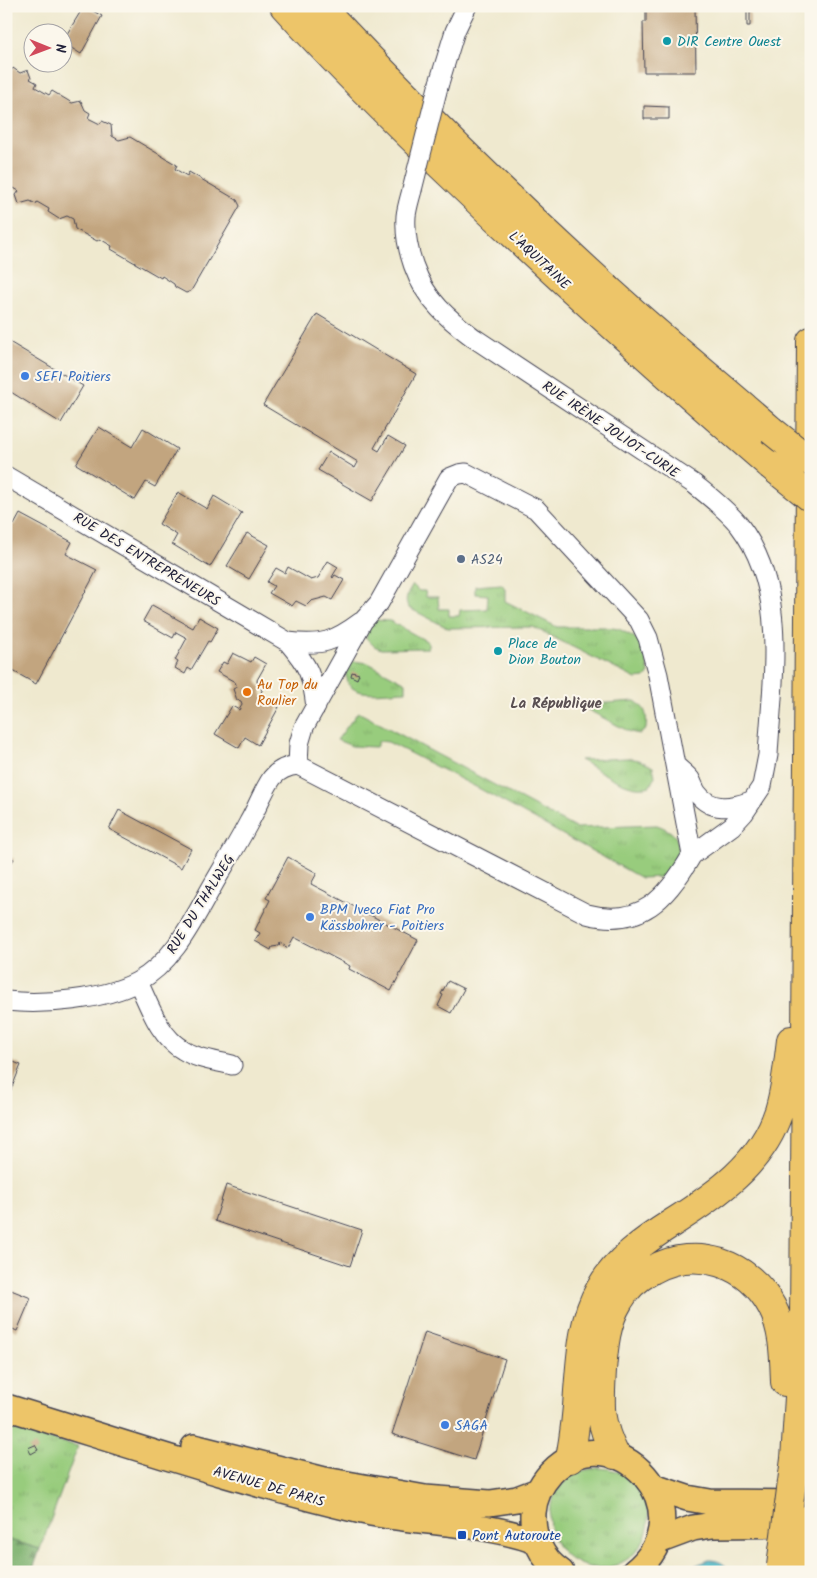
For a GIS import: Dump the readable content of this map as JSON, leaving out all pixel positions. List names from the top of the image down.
{
  "streets": {
    "highway": ["L'AQUITAINE"],
    "main road": ["AVENUE DE PARIS"],
    "street": ["RUE IRÈNE JOLIOT-CURIE", "RUE DES ENTREPRENEURS", "RUE DU THALWEG"]
  },
  "districts": ["La République"],
  "places": {
    "other": [
      "DIR Centre Ouest",
      "SEFI Poitiers",
      "AS24",
      "Place de Dion Bouton",
      "Au Top du Roulier",
      "BPM Iveco Fiat Pro Kässbohrer - Poitiers",
      "SAGA"
    ],
    "transit": ["Pont Autoroute"]
  },
  "north": "right"
}
